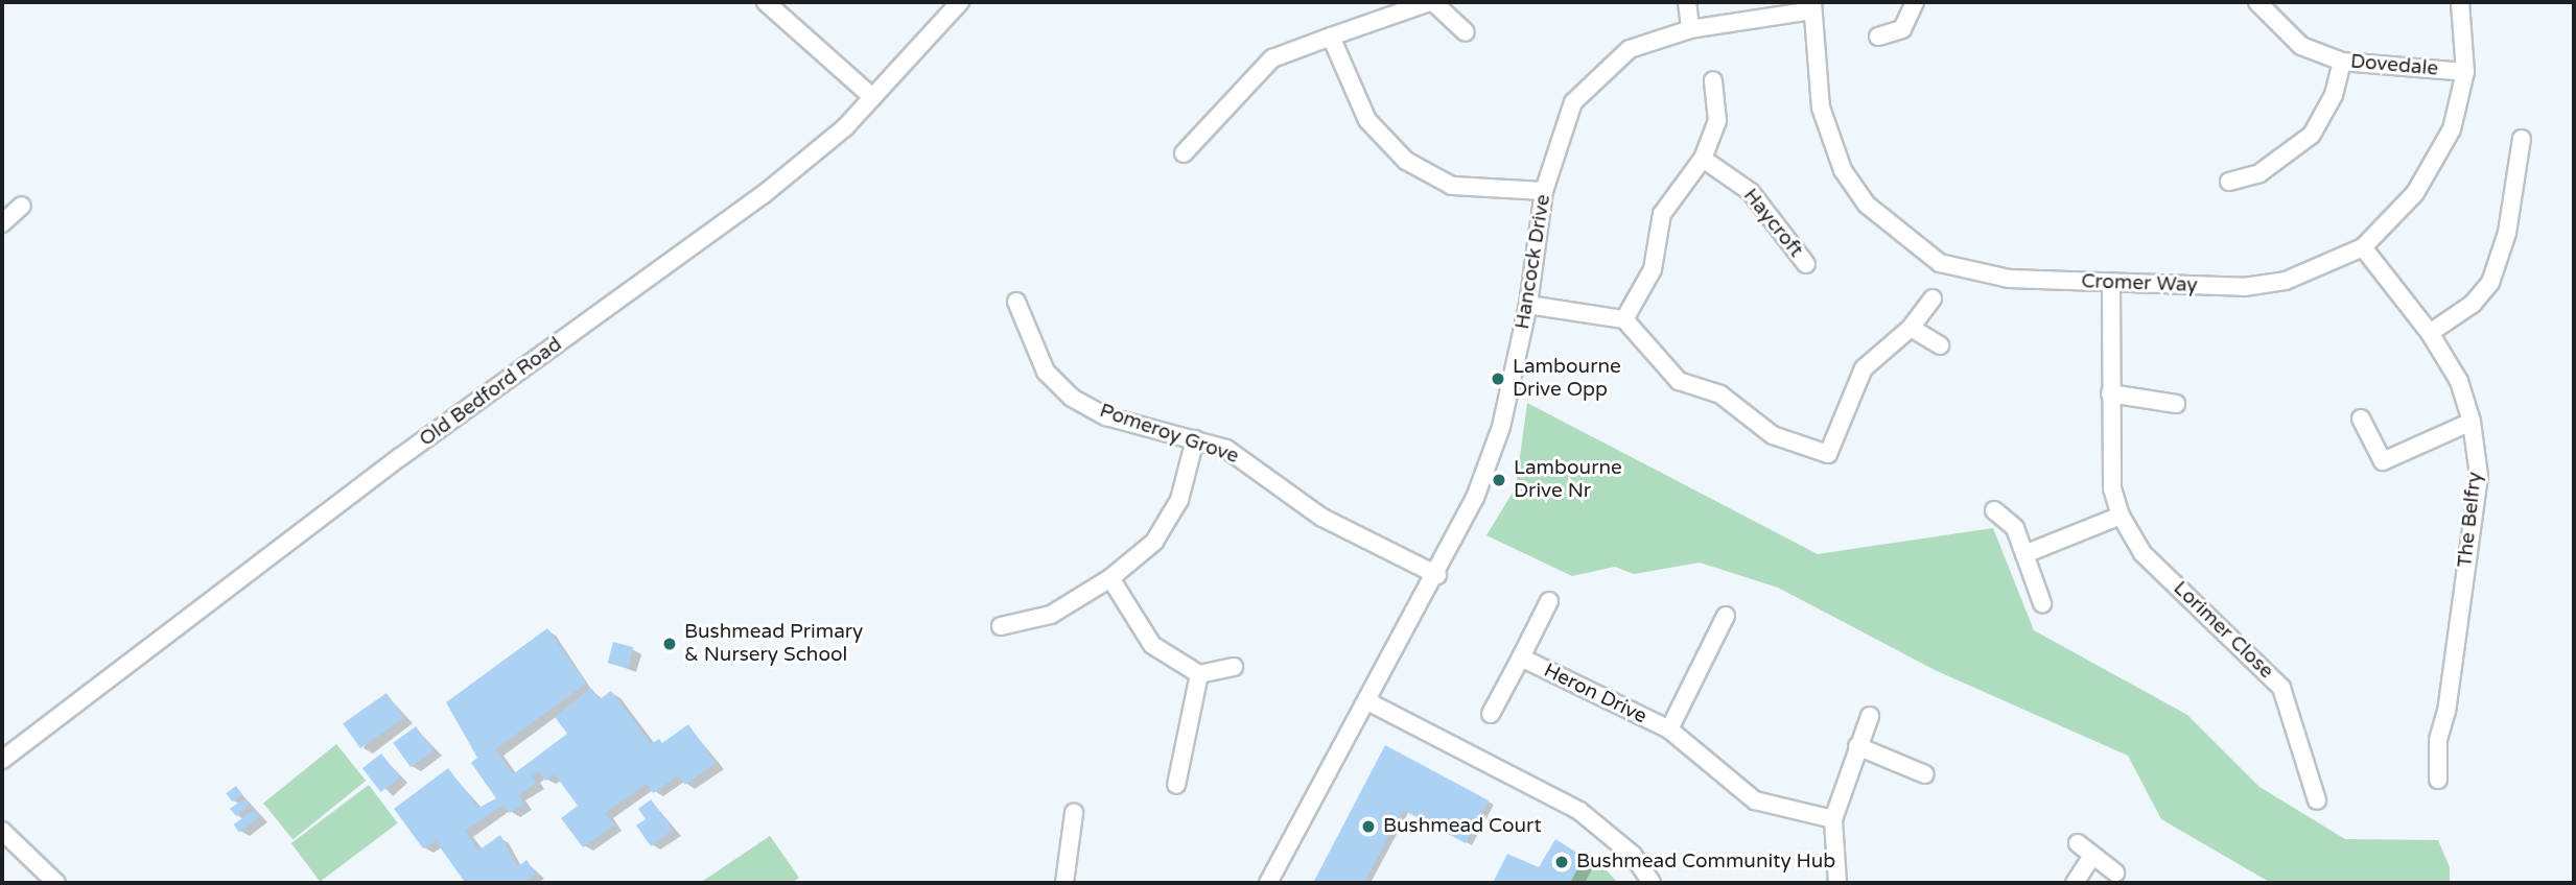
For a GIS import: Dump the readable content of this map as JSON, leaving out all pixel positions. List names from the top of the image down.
{
  "streets": {
    "street": [
      "Dovedale",
      "Haycroft",
      "Hancock Drive",
      "Cromer Way",
      "Old Bedford Road",
      "Pomeroy Grove",
      "The Belfry",
      "Lorimer Close",
      "Heron Drive"
    ]
  },
  "crossings": [
    ["Dovedale", "Cromer Way"],
    ["Hancock Drive", "Cromer Way"],
    ["Hancock Drive", "Pomeroy Grove"],
    ["Cromer Way", "The Belfry"],
    ["Cromer Way", "Lorimer Close"]
  ],
  "places": [
    "Lambourne Drive Opp",
    "Lambourne Drive Nr",
    "Bushmead Primary & Nursery School",
    "Bushmead Court",
    "Bushmead Community Hub"
  ]
}
